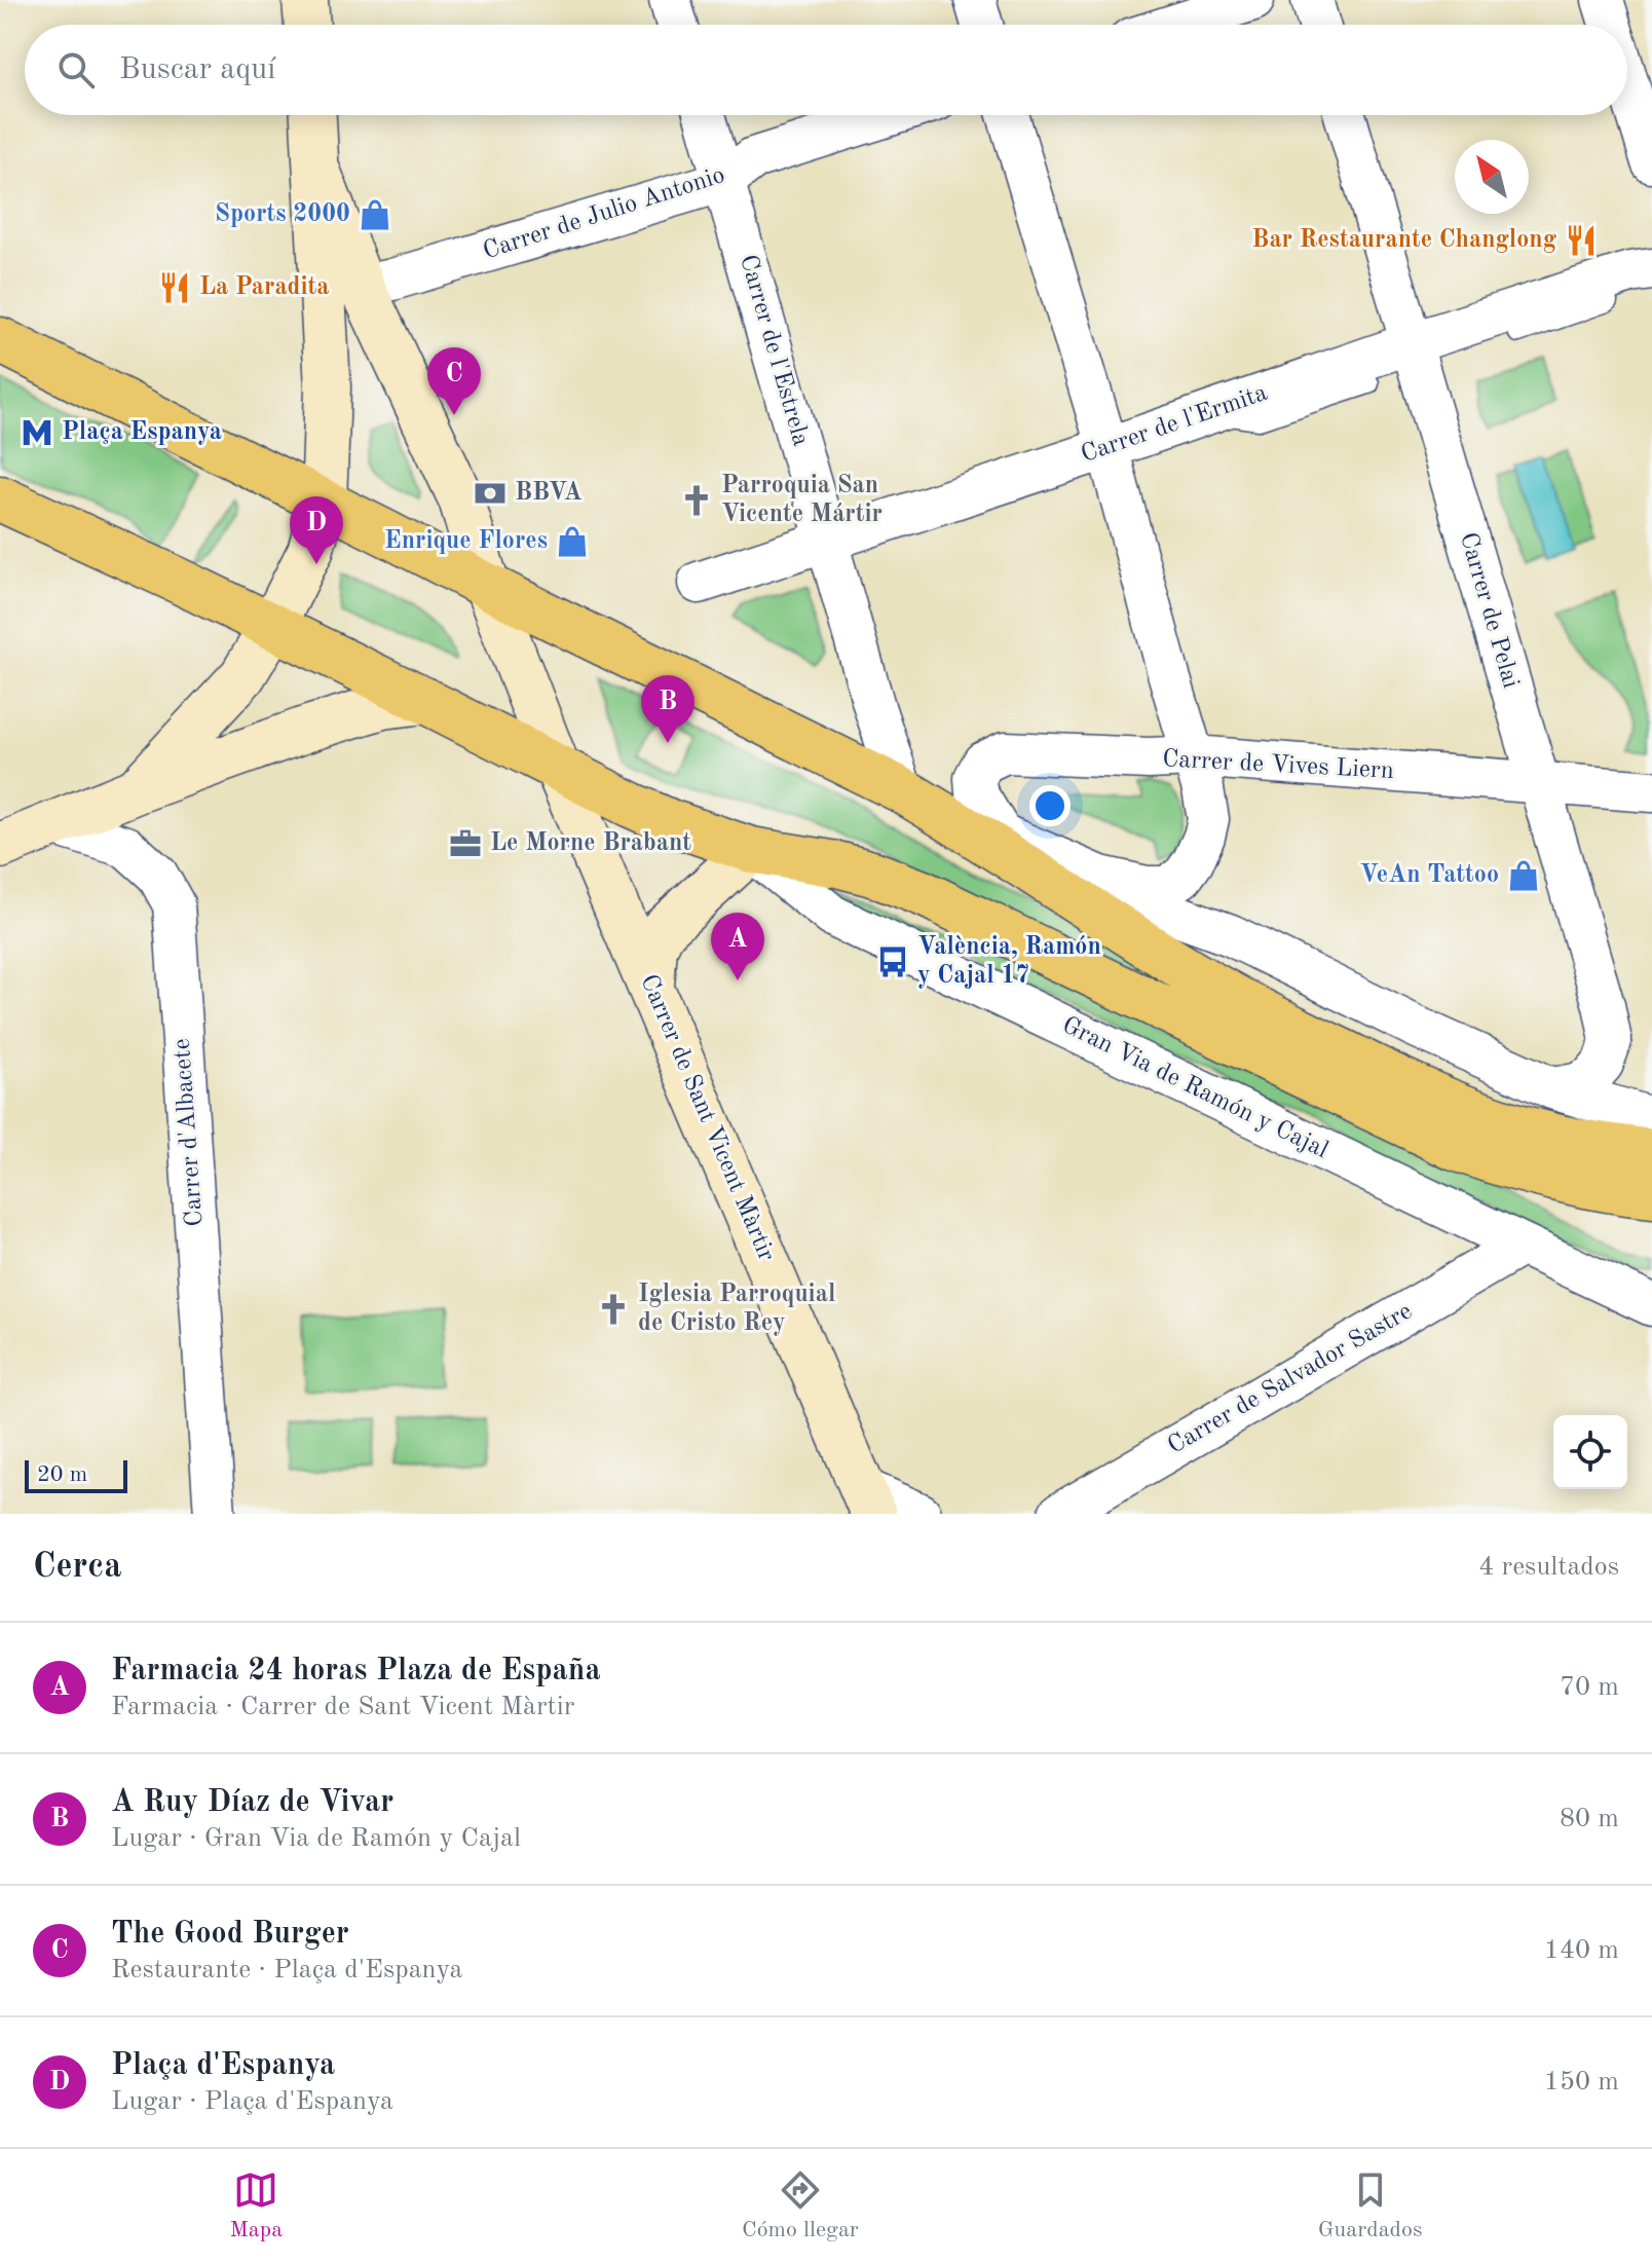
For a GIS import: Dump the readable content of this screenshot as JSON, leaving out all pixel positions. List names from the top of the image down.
{
  "streets": {
    "main road": ["Gran Via de Ramón y Cajal", "Carrer de Sant Vicent Màrtir"],
    "street": [
      "Carrer de Julio Antonio",
      "Carrer de l'Estrela",
      "Carrer de l'Ermita",
      "Carrer de Pelai",
      "Carrer de Vives Liern",
      "Carrer d'Albacete",
      "Carrer de Salvador Sastre"
    ]
  },
  "crossings": [
    ["Carrer de Julio Antonio", "Carrer de l'Estrela"],
    ["Carrer de Julio Antonio", "Carrer de Sant Vicent Màrtir"],
    ["Carrer de l'Estrela", "Carrer de l'Ermita"],
    ["Carrer de l'Ermita", "Carrer de Pelai"],
    ["Carrer de Pelai", "Carrer de Vives Liern"],
    ["Gran Via de Ramón y Cajal", "Carrer de Sant Vicent Màrtir"],
    ["Gran Via de Ramón y Cajal", "Carrer de Salvador Sastre"]
  ],
  "places": {
    "shop": ["Sports 2000", "Enrique Flores", "VeAn Tattoo"],
    "restaurant": ["Bar Restaurante Changlong", "La Paradita"],
    "metro station": ["Plaça Espanya"],
    "bank": ["BBVA"],
    "church": ["Parroquia San Vicente Mártir", "Iglesia Parroquial de Cristo Rey"],
    "office": ["Le Morne Brabant"],
    "bus stop": ["València, Ramón y Cajal 17"]
  },
  "scale_bar": "20 m",
  "north": "top left",
  "page": {
    "search": "Buscar aquí",
    "pins": [
      "C",
      "D",
      "B",
      "A"
    ],
    "scale": "20 m",
    "heading": ["Cerca", "4 resultados"],
    "list": [
      {
        "mark": "A",
        "name": "Farmacia 24 horas Plaza de España",
        "note": "Farmacia · Carrer de Sant Vicent Màrtir",
        "value": "70 m"
      },
      {
        "mark": "B",
        "name": "A Ruy Díaz de Vivar",
        "note": "Lugar · Gran Via de Ramón y Cajal",
        "value": "80 m"
      },
      {
        "mark": "C",
        "name": "The Good Burger",
        "note": "Restaurante · Plaça d'Espanya",
        "value": "140 m"
      },
      {
        "mark": "D",
        "name": "Plaça d'Espanya",
        "note": "Lugar · Plaça d'Espanya",
        "value": "150 m"
      }
    ],
    "nav": ["Mapa", "Cómo llegar", "Guardados"]
  }
}
